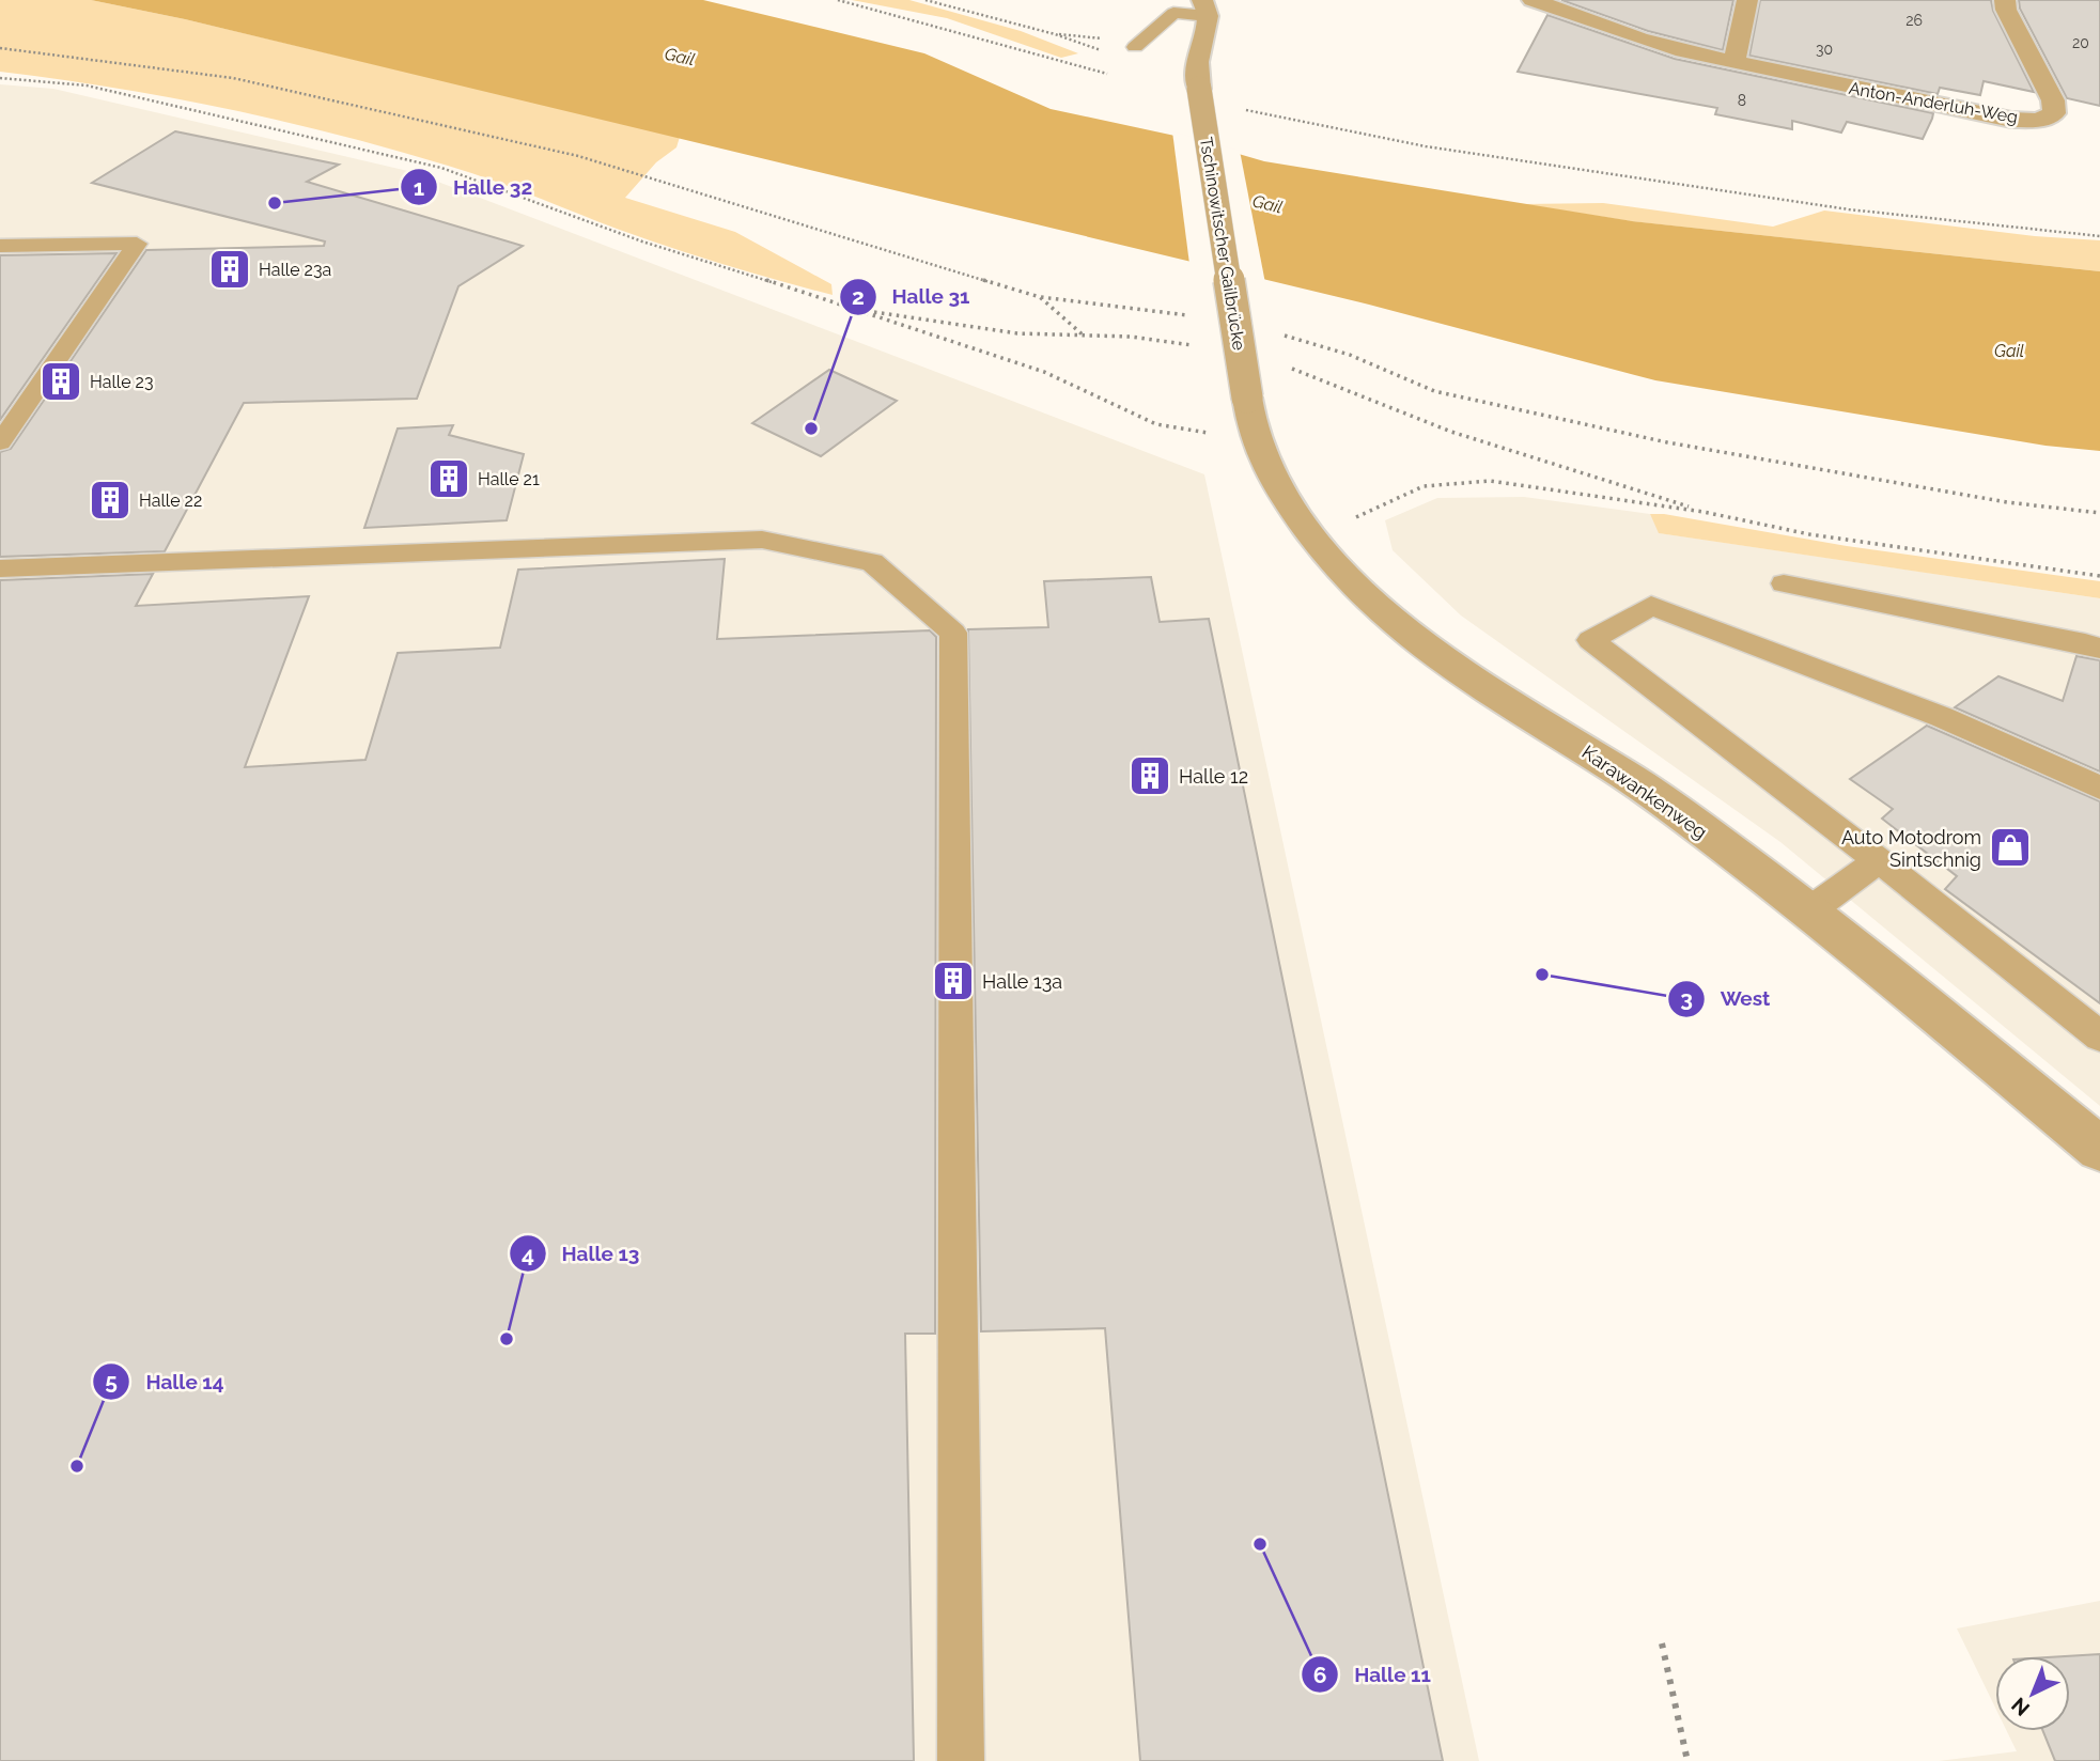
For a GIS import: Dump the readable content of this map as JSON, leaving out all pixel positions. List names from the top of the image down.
{
  "streets": {
    "street": ["Anton-Anderluh-Weg", "Tschinowitscher Gailbrücke", "Karawankenweg"]
  },
  "crossings": [
    ["Tschinowitscher Gailbrücke", "Karawankenweg"]
  ],
  "water": ["Gail"],
  "places": {
    "other": [
      "Halle 32",
      "Halle 31",
      "West",
      "Halle 13",
      "Halle 14",
      "Halle 11"
    ],
    "building": [
      "Halle 23a",
      "Halle 23",
      "Halle 21",
      "Halle 22",
      "Halle 12",
      "Halle 13a"
    ],
    "shop": ["Auto Motodrom Sintschnig"]
  },
  "house_numbers": [
    "26",
    "20",
    "30",
    "8"
  ],
  "north": "bottom left"
}
